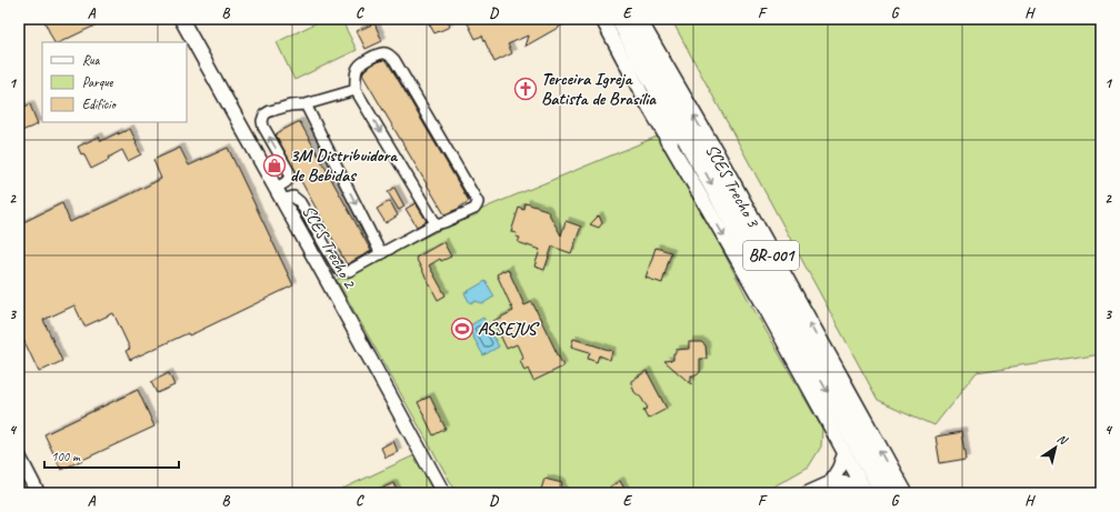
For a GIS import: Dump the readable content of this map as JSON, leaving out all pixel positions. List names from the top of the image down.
{
  "streets": {
    "highway": ["SCES Trecho 3", "BR-001"],
    "street": ["SCES Trecho 2"]
  },
  "places": {
    "church": ["Terceira Igreja Batista de Brasília"],
    "shop": ["3M Distribuidora de Bebidas"],
    "sports": ["ASSEJUS"]
  },
  "legend": ["Rua", "Parque", "Edifício"],
  "scale_bar": "100 m",
  "north": "top right",
  "grid": {
    "columns": [
      "A",
      "B",
      "C",
      "D",
      "E",
      "F",
      "G",
      "H"
    ],
    "rows": [
      "1",
      "2",
      "3",
      "4"
    ]
  }
}
